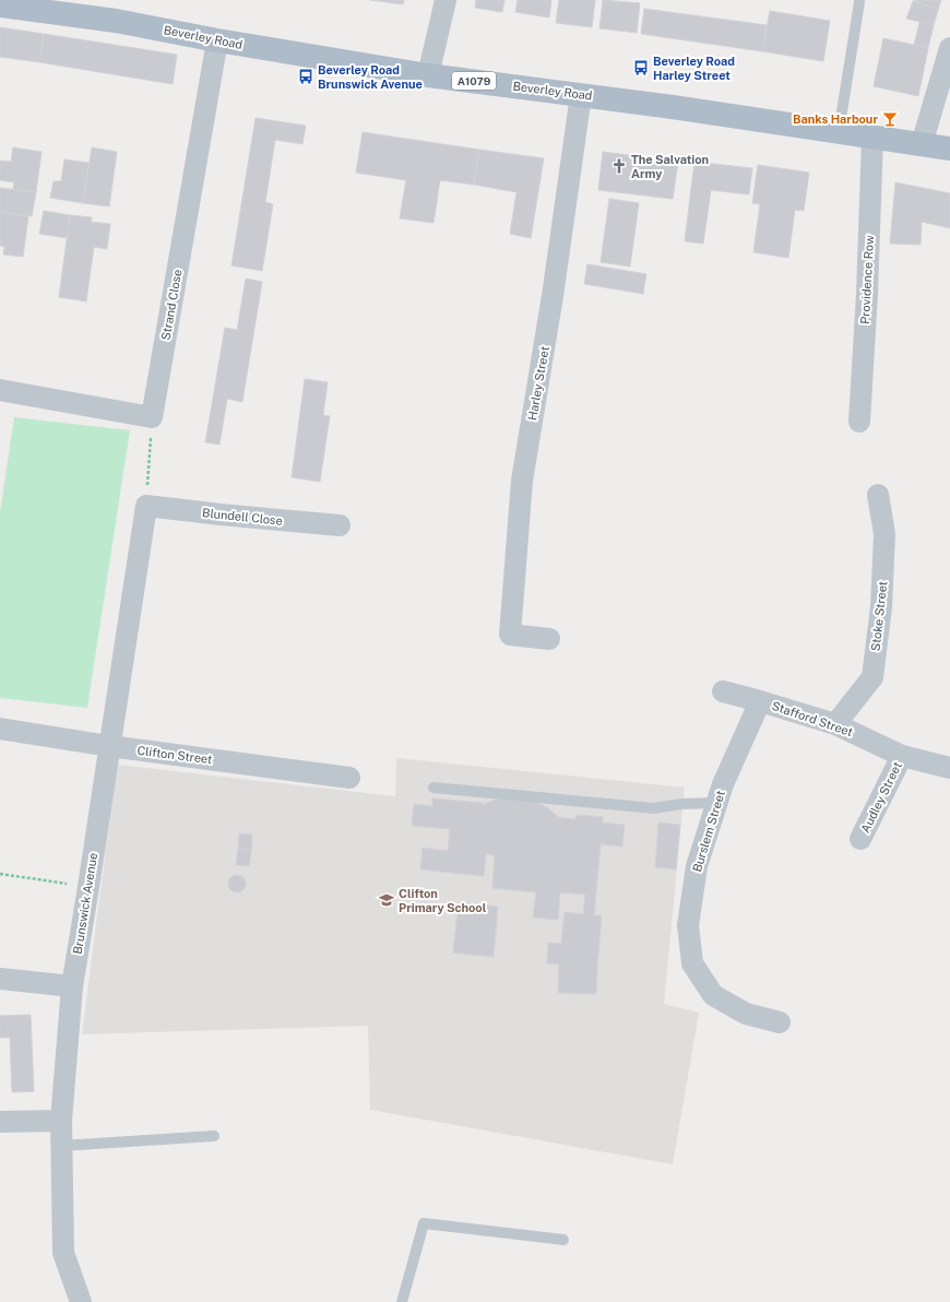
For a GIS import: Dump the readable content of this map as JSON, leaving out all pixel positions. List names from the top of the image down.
{
  "streets": {
    "main road": ["Beverley Road", "A1079"],
    "street": [
      "Providence Row",
      "Strand Close",
      "Harley Street",
      "Blundell Close",
      "Stoke Street",
      "Stafford Street",
      "Clifton Street",
      "Audley Street",
      "Burslem Street",
      "Brunswick Avenue"
    ]
  },
  "crossings": [
    ["Beverley Road", "Providence Row"],
    ["Beverley Road", "Strand Close"],
    ["Beverley Road", "Harley Street"],
    ["Blundell Close", "Brunswick Avenue"],
    ["Stoke Street", "Stafford Street"],
    ["Stafford Street", "Audley Street"],
    ["Stafford Street", "Burslem Street"],
    ["Clifton Street", "Brunswick Avenue"]
  ],
  "places": {
    "bus stop": ["Beverley Road Harley Street", "Beverley Road Brunswick Avenue"],
    "bar": ["Banks Harbour"],
    "church": ["The Salvation Army"],
    "school or university": ["Clifton Primary School"]
  }
}
